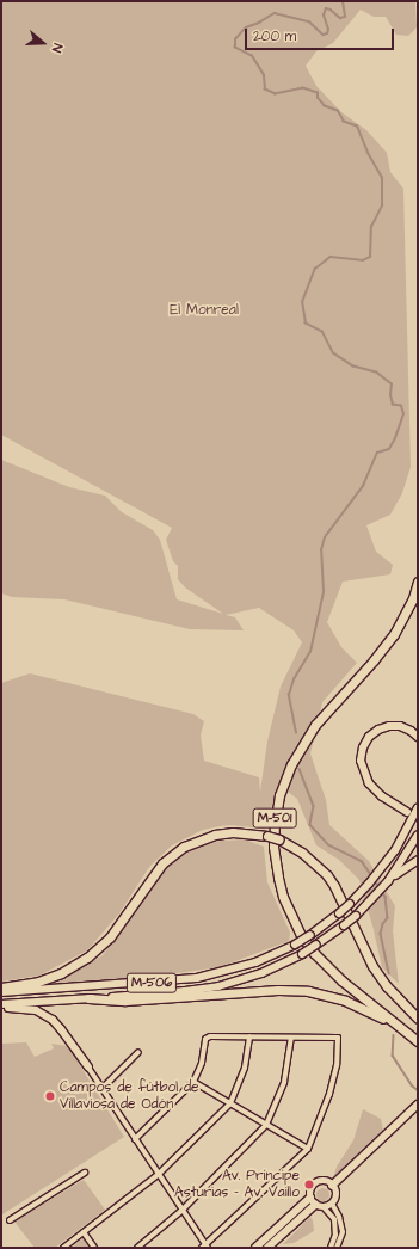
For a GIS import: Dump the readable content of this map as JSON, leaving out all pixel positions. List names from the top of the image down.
{
  "streets": {
    "highway": ["M-501"],
    "main road": ["M-506"]
  },
  "parks": ["El Monreal"],
  "places": ["Campos de fútbol de Villaviosa de Odón", "Av. Príncipe Asturias - Av. Vaillo"],
  "scale_bar": "200 m",
  "north": "right"
}
